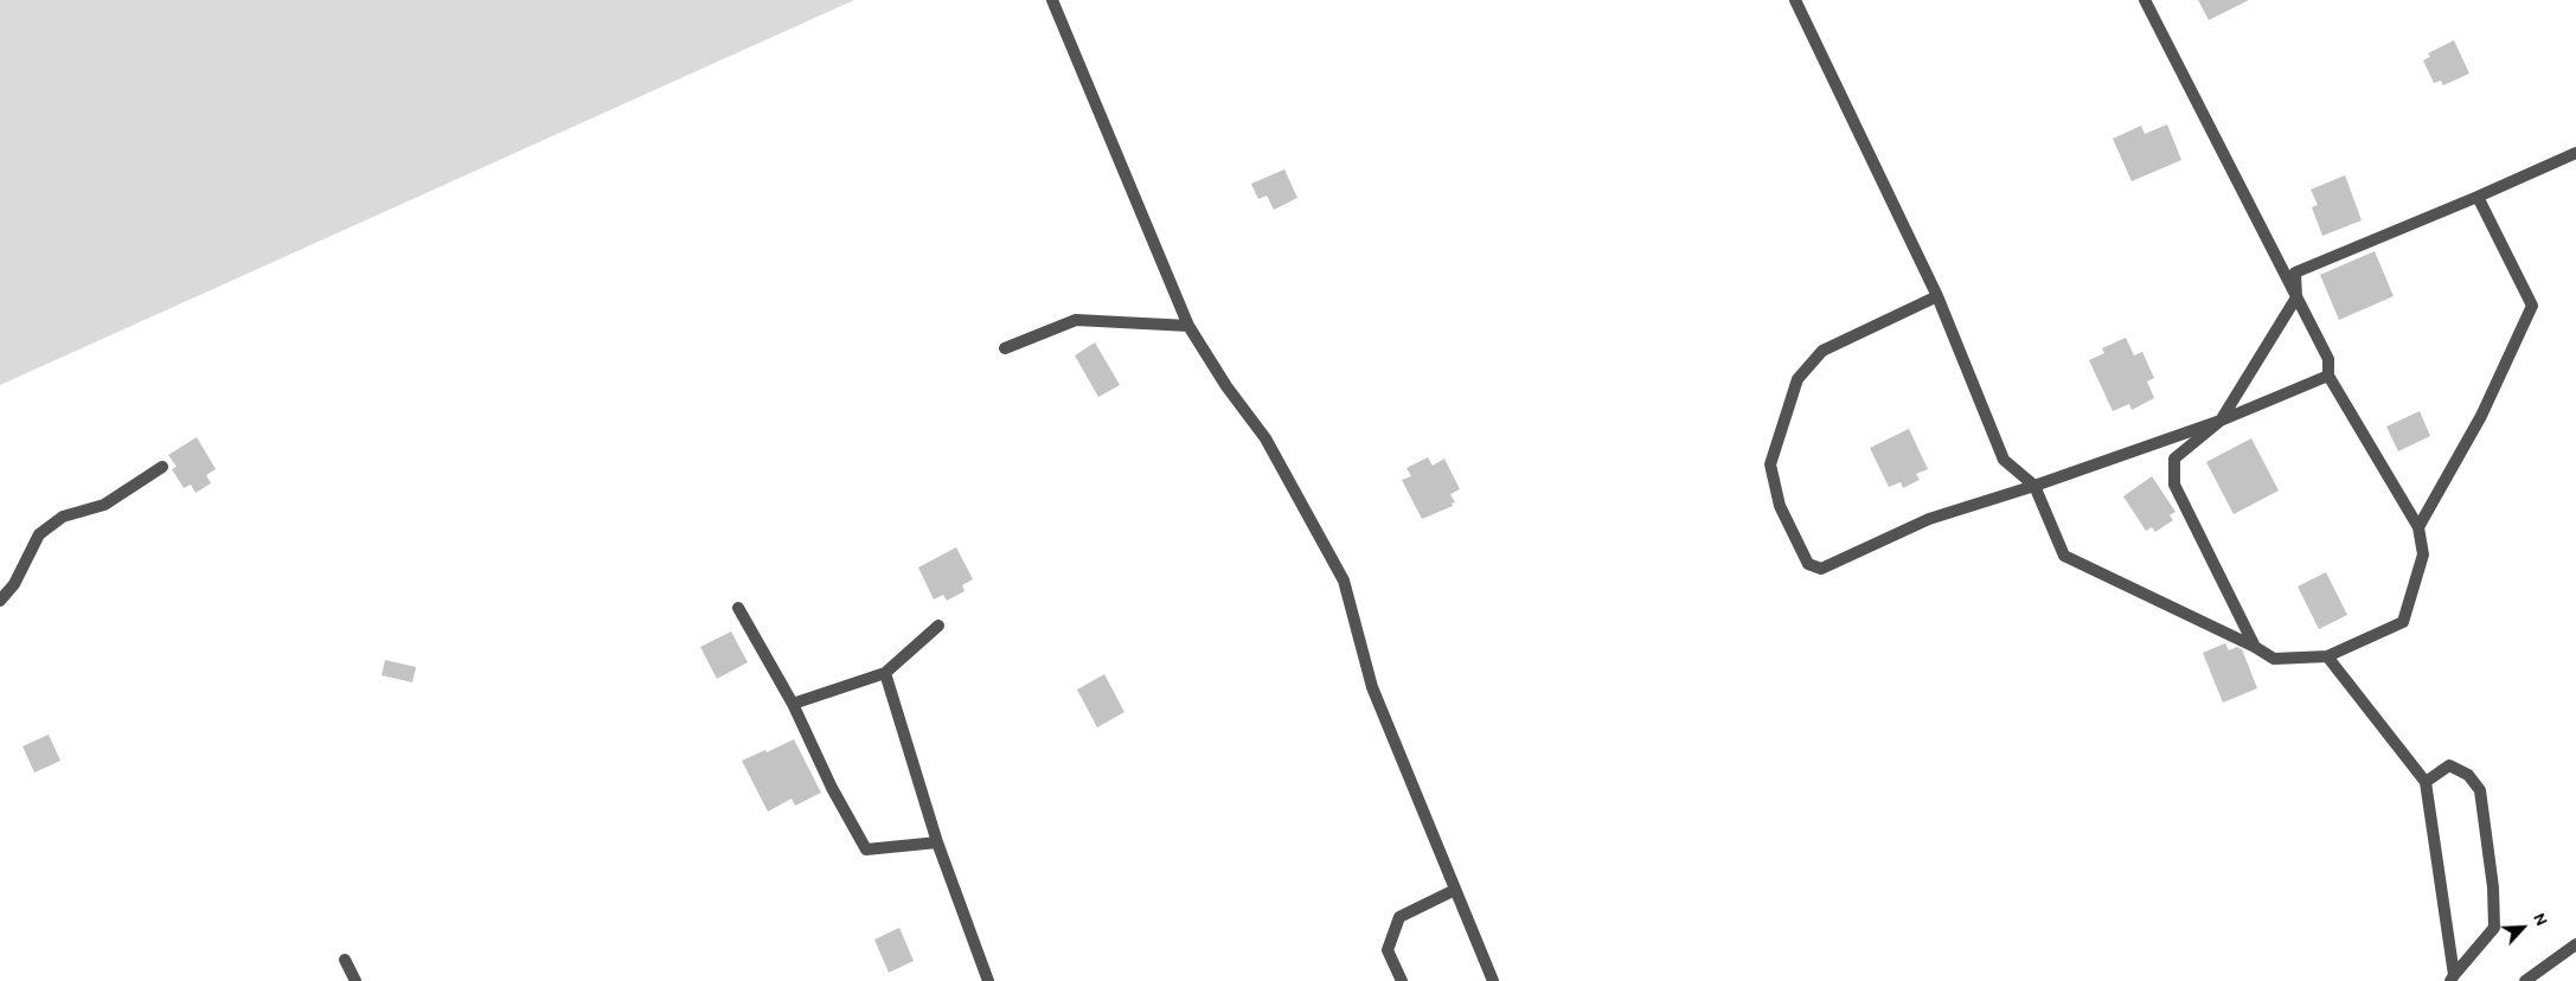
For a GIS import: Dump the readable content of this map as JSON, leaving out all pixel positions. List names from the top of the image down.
{
  "north": "top right"
}
